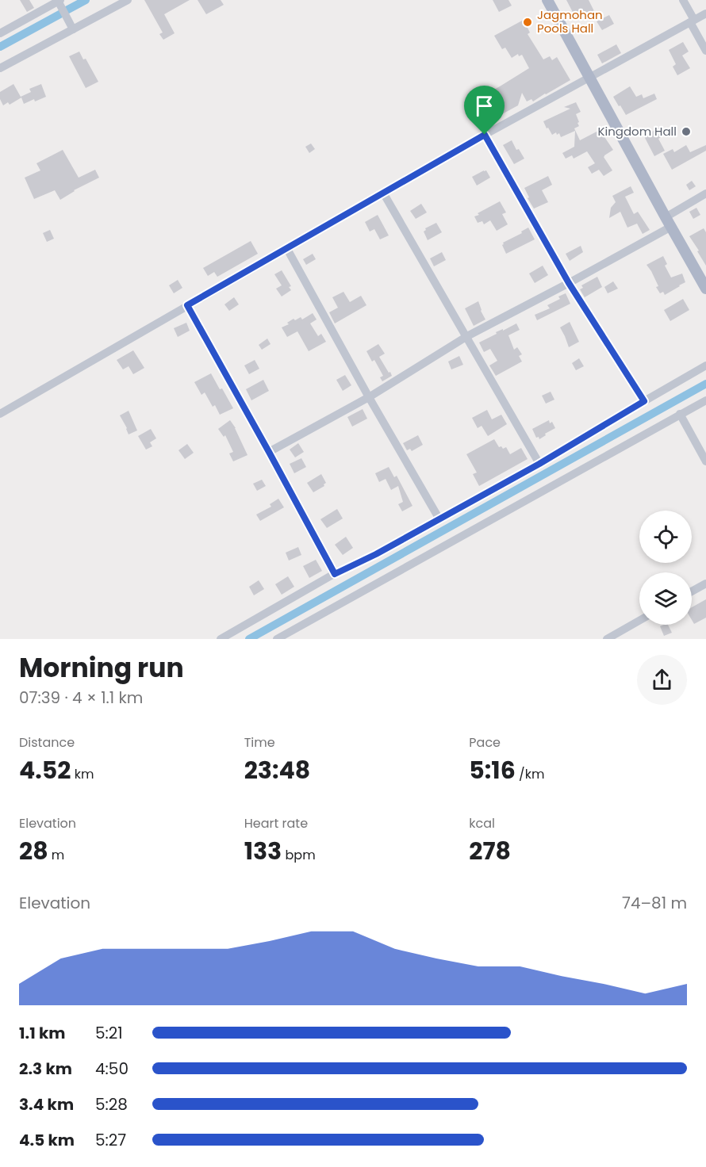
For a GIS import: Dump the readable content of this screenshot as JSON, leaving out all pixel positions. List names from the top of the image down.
{
  "places": ["Jagmohan Pools Hall", "Kingdom Hall"],
  "page": {
    "heading": ["Morning run", "07:39 · 4 × 1.1 km"],
    "stats": [
      ["Distance", "4.52 km"],
      ["Time", "23:48"],
      ["Pace", "5:16 /km"],
      ["Elevation", "28 m"],
      ["Heart rate", "133 bpm"],
      ["kcal", "278"]
    ],
    "chart": ["Elevation", "74–81 m"],
    "list": [
      {
        "name": "1.1 km",
        "note": "5:21"
      },
      {
        "name": "2.3 km",
        "note": "4:50"
      },
      {
        "name": "3.4 km",
        "note": "5:28"
      },
      {
        "name": "4.5 km",
        "note": "5:27"
      }
    ]
  }
}
